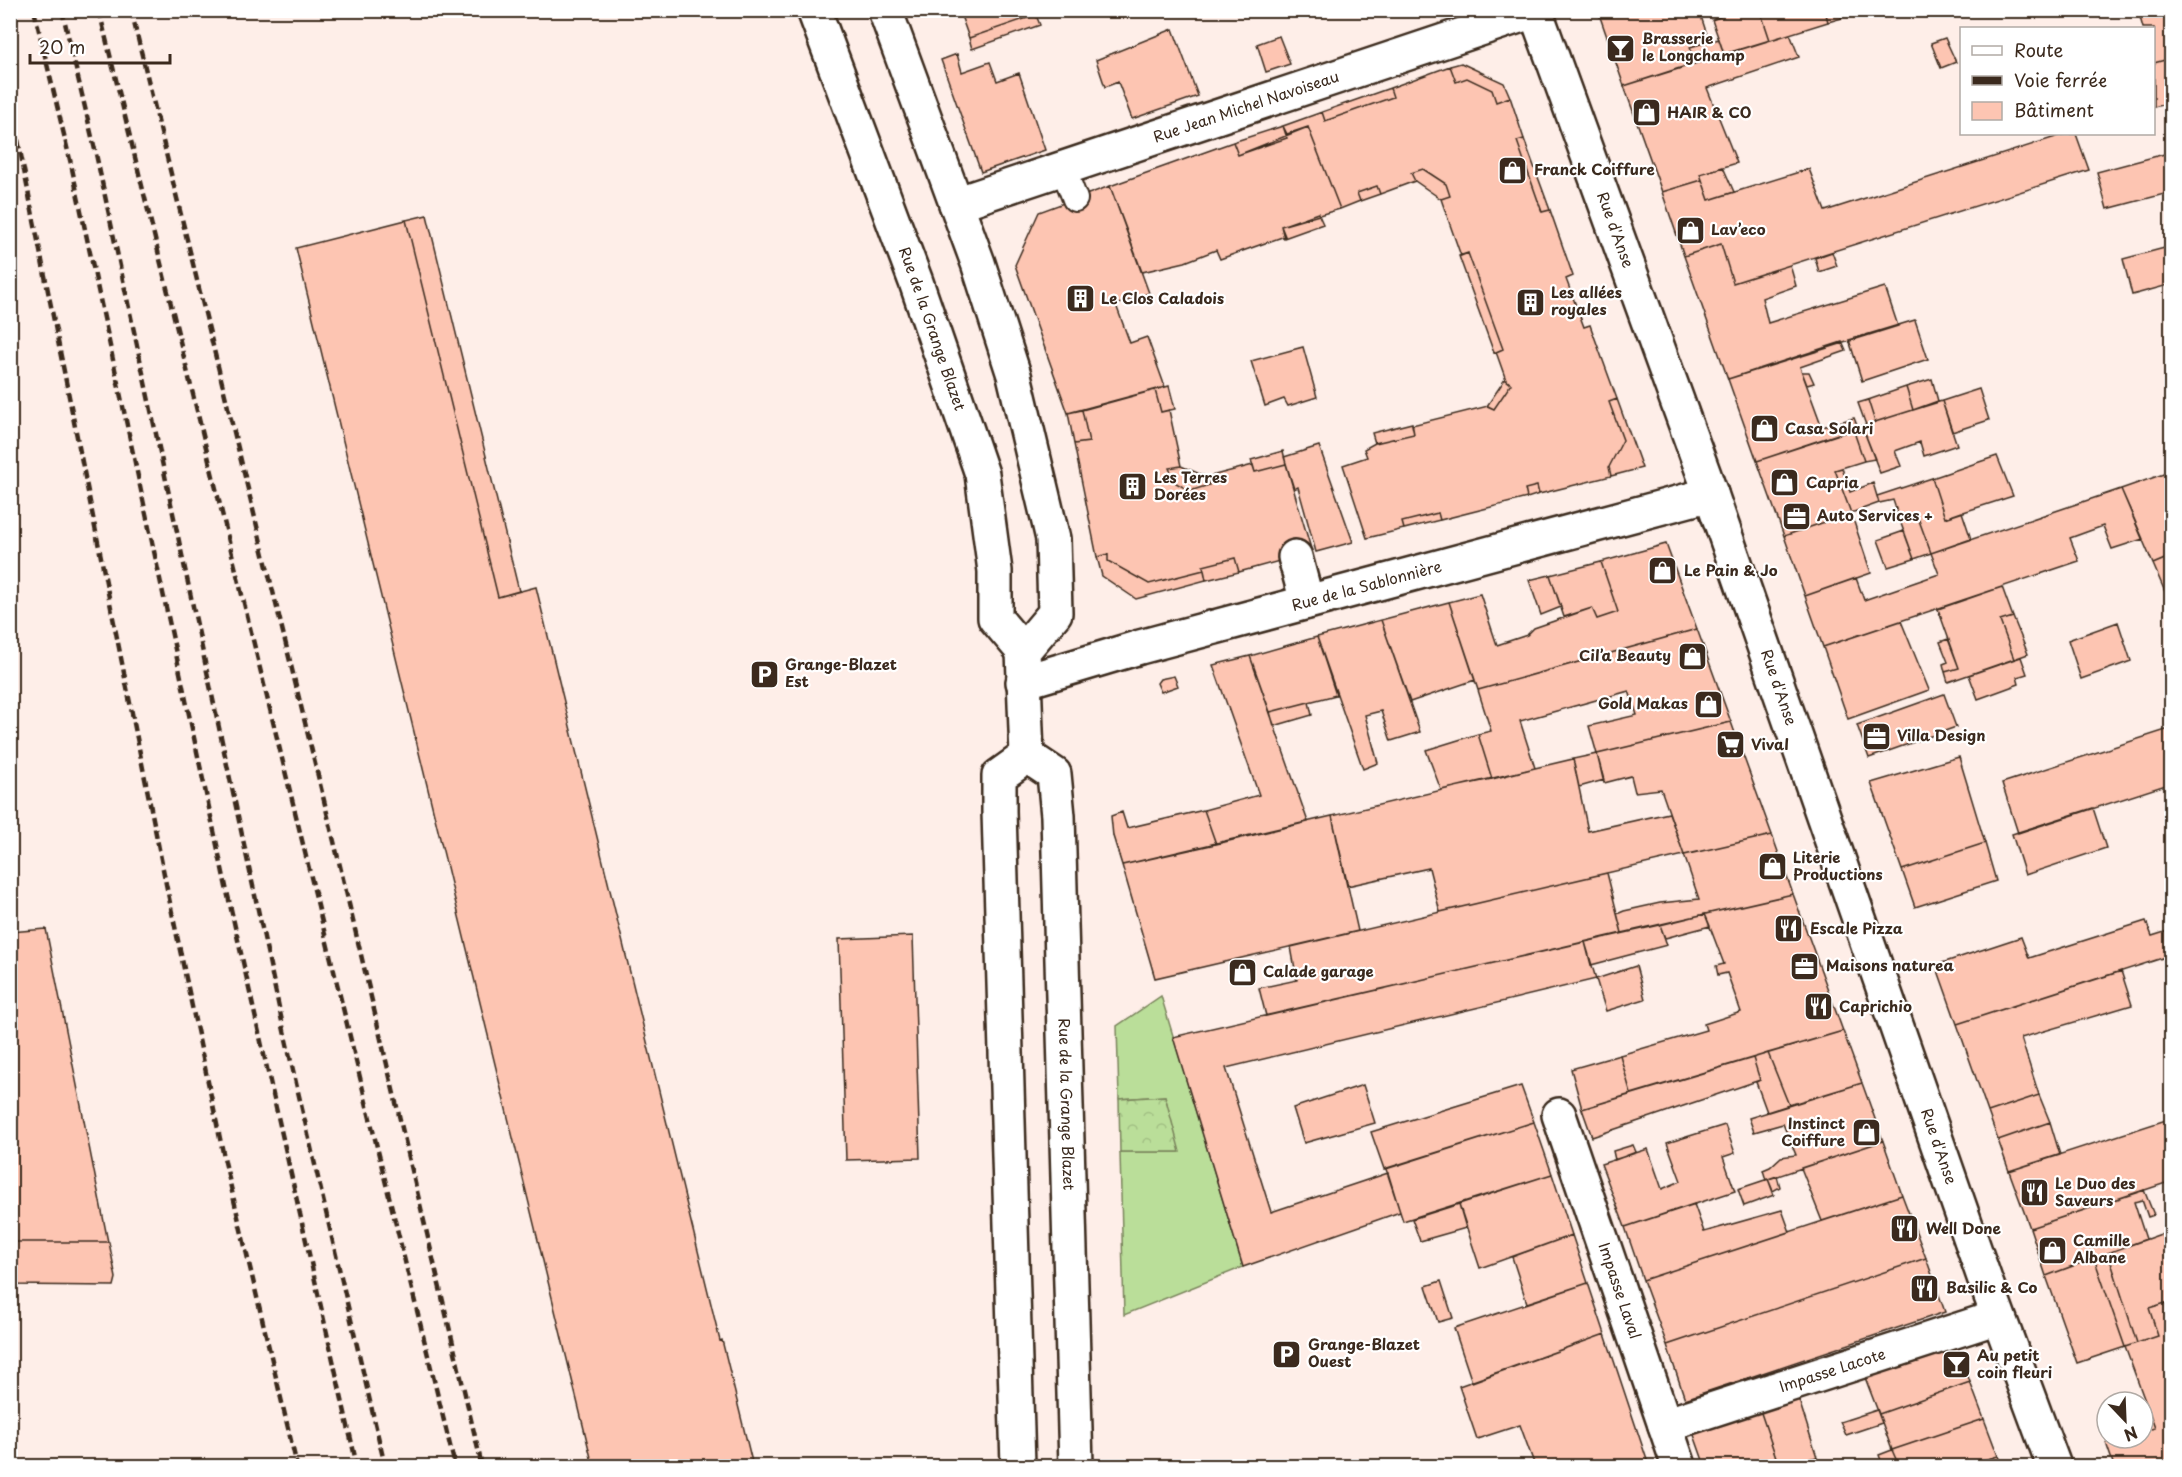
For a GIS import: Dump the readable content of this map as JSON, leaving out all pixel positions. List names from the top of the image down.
{
  "streets": {
    "street": [
      "Rue Jean Michel Navoiseau",
      "Rue d'Anse",
      "Rue de la Grange Blazet",
      "Rue de la Sablonnière",
      "Impasse Laval",
      "Impasse Lacote"
    ]
  },
  "crossings": [
    ["Rue Jean Michel Navoiseau", "Rue d'Anse"],
    ["Rue d'Anse", "Rue de la Sablonnière"],
    ["Rue d'Anse", "Impasse Lacote"],
    ["Rue de la Grange Blazet", "Rue de la Sablonnière"],
    ["Impasse Laval", "Impasse Lacote"]
  ],
  "places": {
    "bar": ["Brasserie le Longchamp", "Au petit coin fleuri"],
    "shop": [
      "HAIR & CO",
      "Franck Coiffure",
      "Lav’eco",
      "Casa Solari",
      "Capria",
      "Le Pain & Jo",
      "Cil’a Beauty",
      "Gold Makas",
      "Literie Productions",
      "Calade garage",
      "Instinct Coiffure",
      "Camille Albane"
    ],
    "building": ["Le Clos Caladois", "Les allées royales", "Les Terres Dorées"],
    "office": ["Auto Services +", "Villa Design", "Maisons naturea"],
    "parking": ["Grange-Blazet Est", "Grange-Blazet Ouest"],
    "supermarket": ["Vival"],
    "restaurant": [
      "Escale Pizza",
      "Caprichio",
      "Le Duo des Saveurs",
      "Well Done",
      "Basilic & Co"
    ]
  },
  "legend": ["Route", "Voie ferrée", "Bâtiment"],
  "scale_bar": "20 m",
  "north": "bottom right"
}
